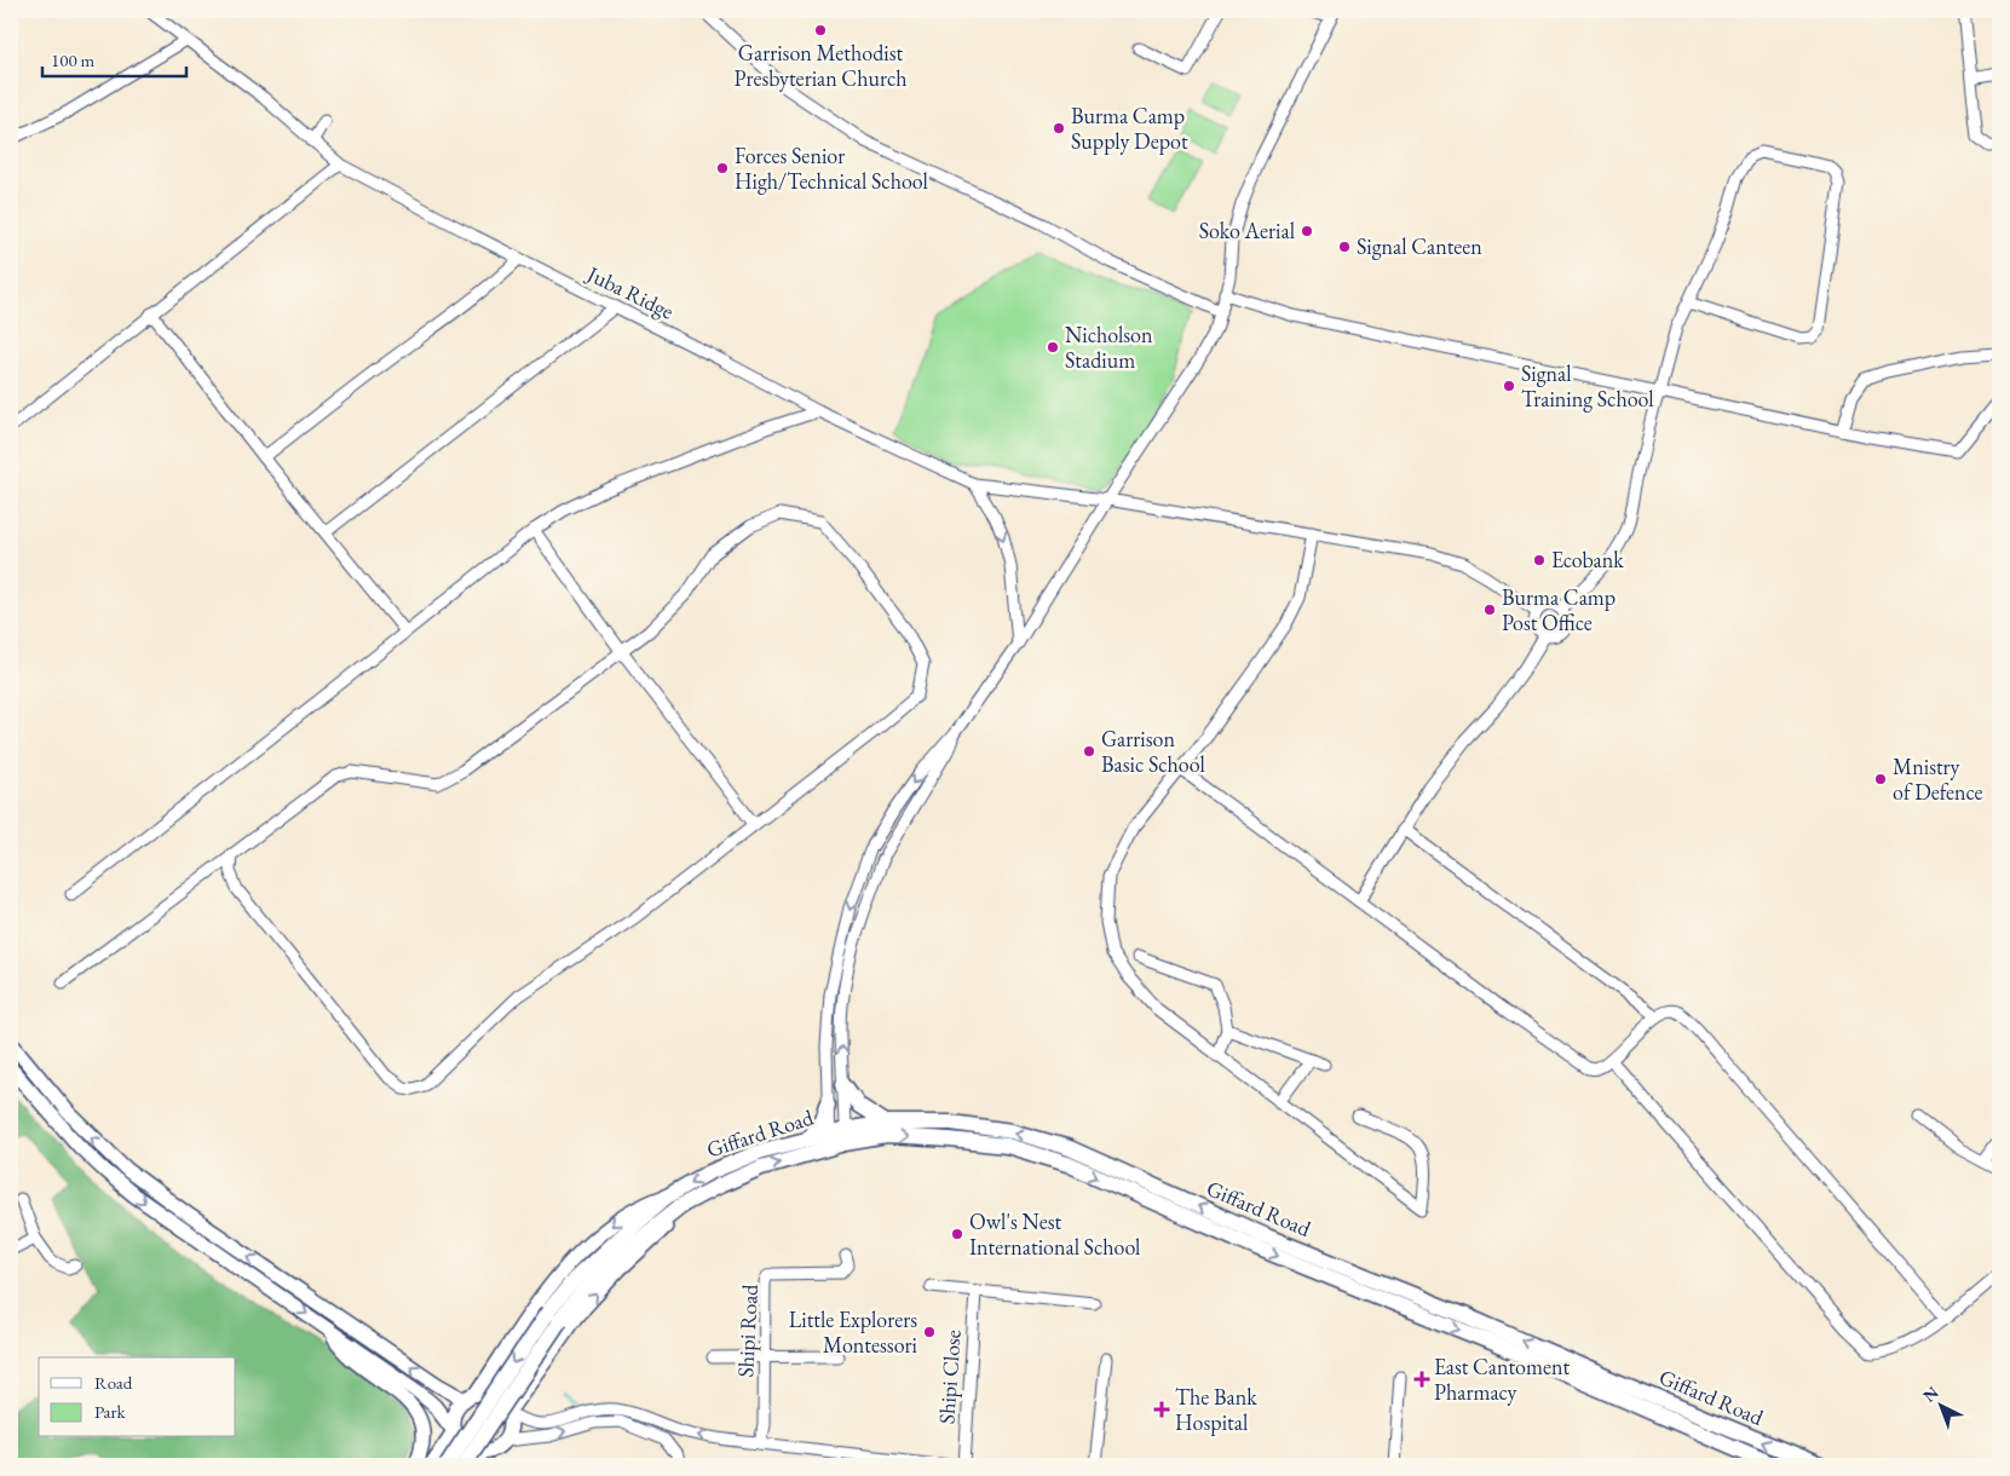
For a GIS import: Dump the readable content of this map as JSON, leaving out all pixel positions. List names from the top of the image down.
{
  "streets": {
    "main road": ["Giffard Road"],
    "street": ["Juba Ridge", "Shipi Road", "Shipi Close"]
  },
  "places": {
    "other": [
      "Garrison Methodist Presbyterian Church",
      "Burma Camp Supply Depot",
      "Forces Senior High/Technical School",
      "Soko Aerial",
      "Signal Canteen",
      "Nicholson Stadium",
      "Signal Training School",
      "Ecobank",
      "Burma Camp Post Office",
      "Garrison Basic School",
      "Mnistry of Defence",
      "Owl's Nest International School",
      "Little Explorers Montessori"
    ],
    "health": ["East Cantoment Pharmacy", "The Bank Hospital"]
  },
  "legend": ["Road", "Park"],
  "scale_bar": "100 m",
  "north": "top left"
}
